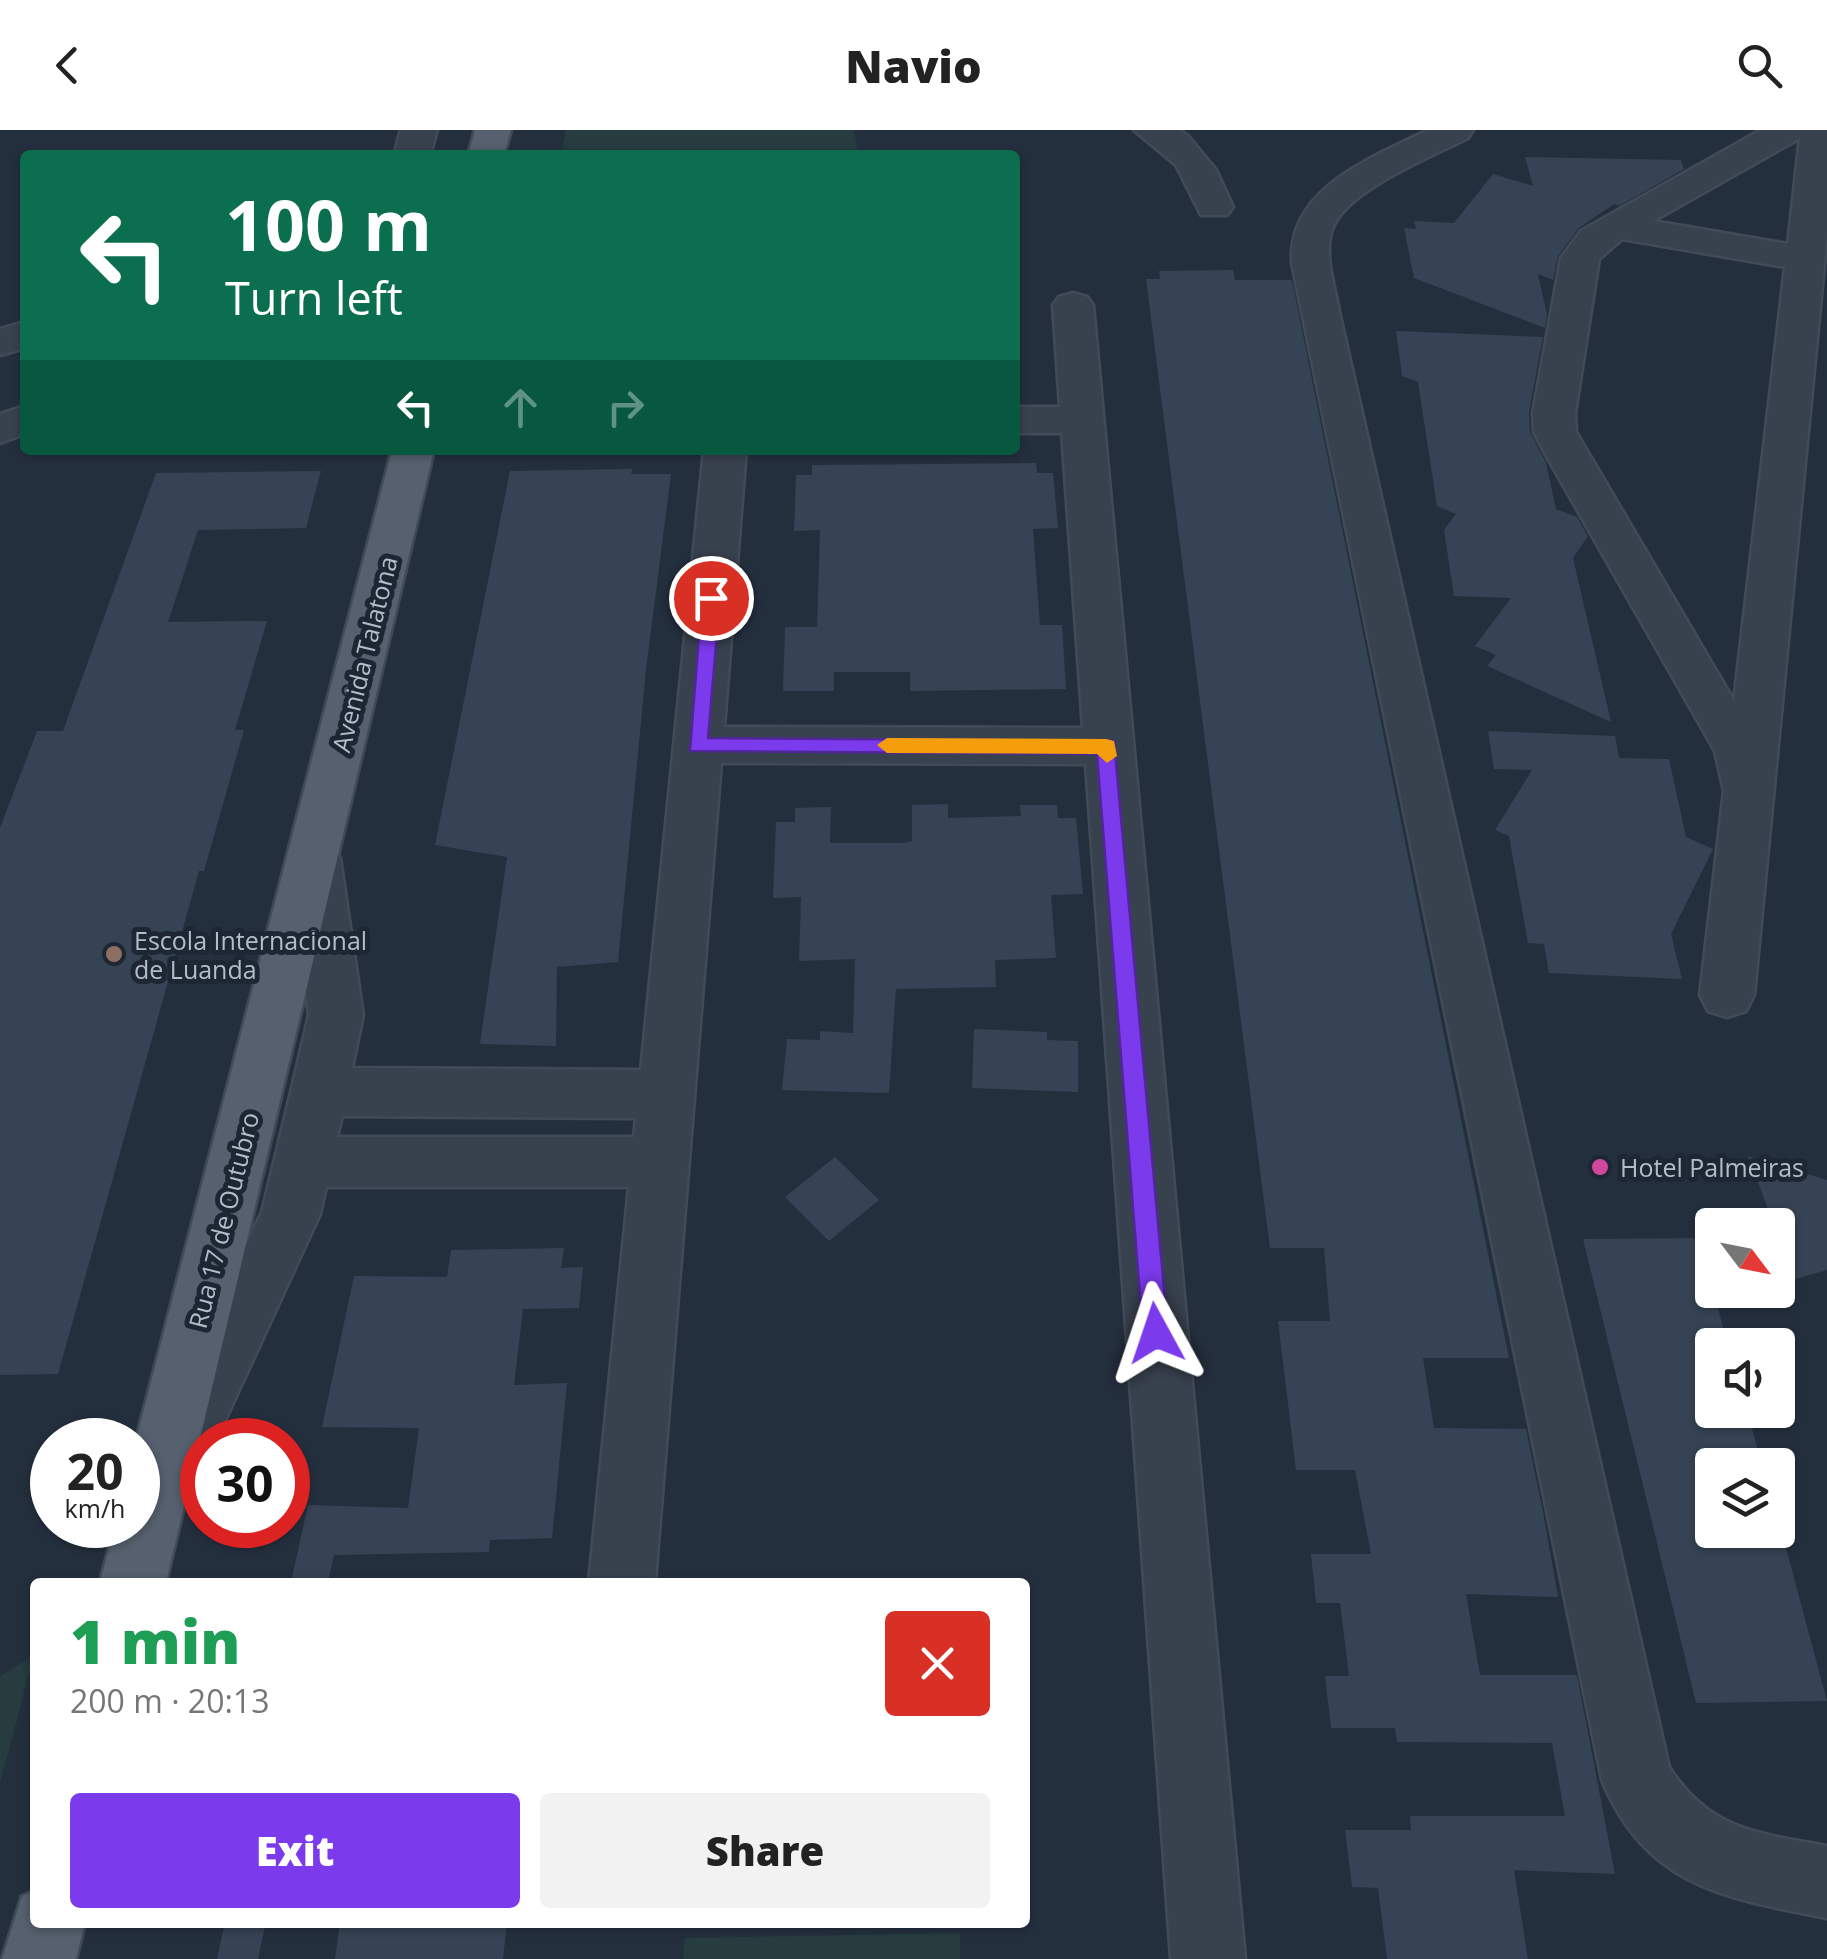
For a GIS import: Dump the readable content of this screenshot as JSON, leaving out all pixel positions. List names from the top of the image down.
{
  "streets": {
    "main road": ["Avenida Talatona", "Rua 17 de Outubro"]
  },
  "crossings": [
    ["Avenida Talatona", "Rua 17 de Outubro"]
  ],
  "places": ["Escola Internacional de Luanda", "Hotel Palmeiras"],
  "north": "bottom right",
  "page": {
    "header": "Navio",
    "turn": ["100 m", "Turn left"],
    "speed": "20 km/h",
    "limit": "30",
    "heading": ["1 min", "200 m · 20:13"],
    "buttons": ["Exit", "Share"]
  }
}
